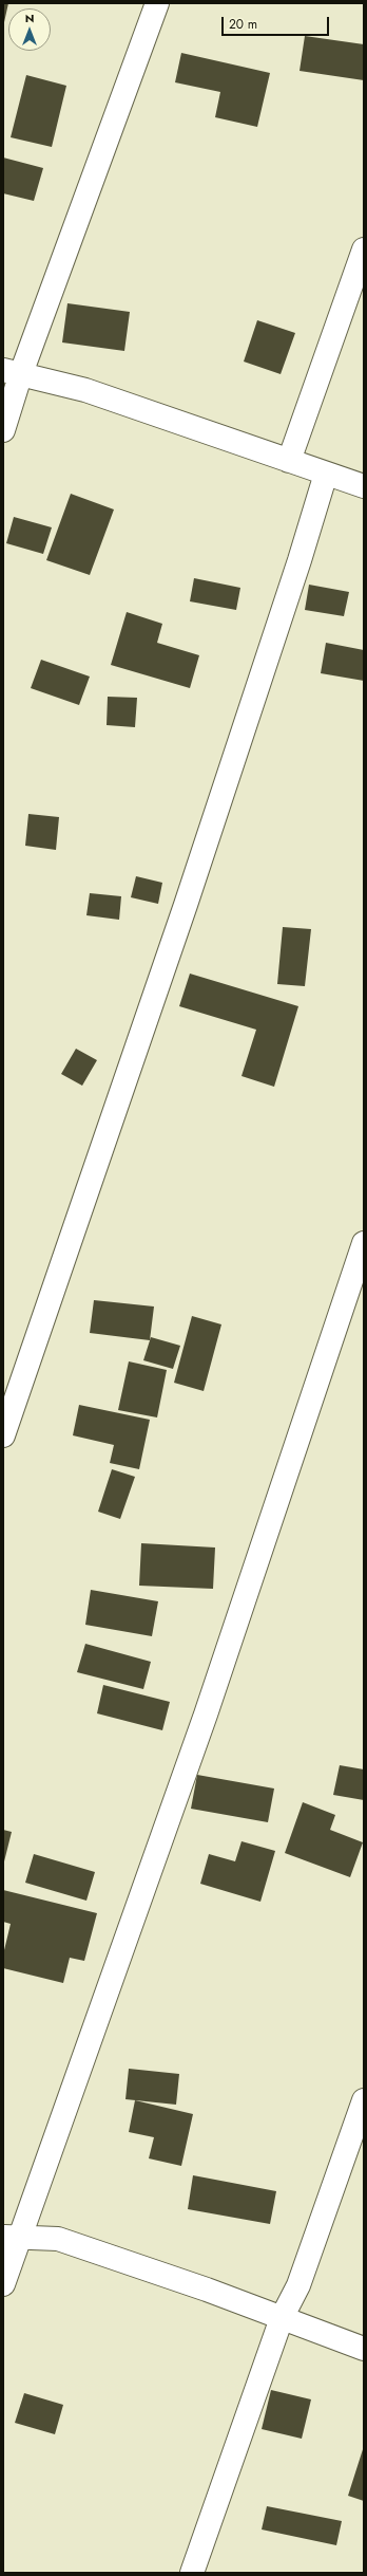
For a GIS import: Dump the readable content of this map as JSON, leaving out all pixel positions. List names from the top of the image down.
{
  "scale_bar": "20 m",
  "north": "top"
}
